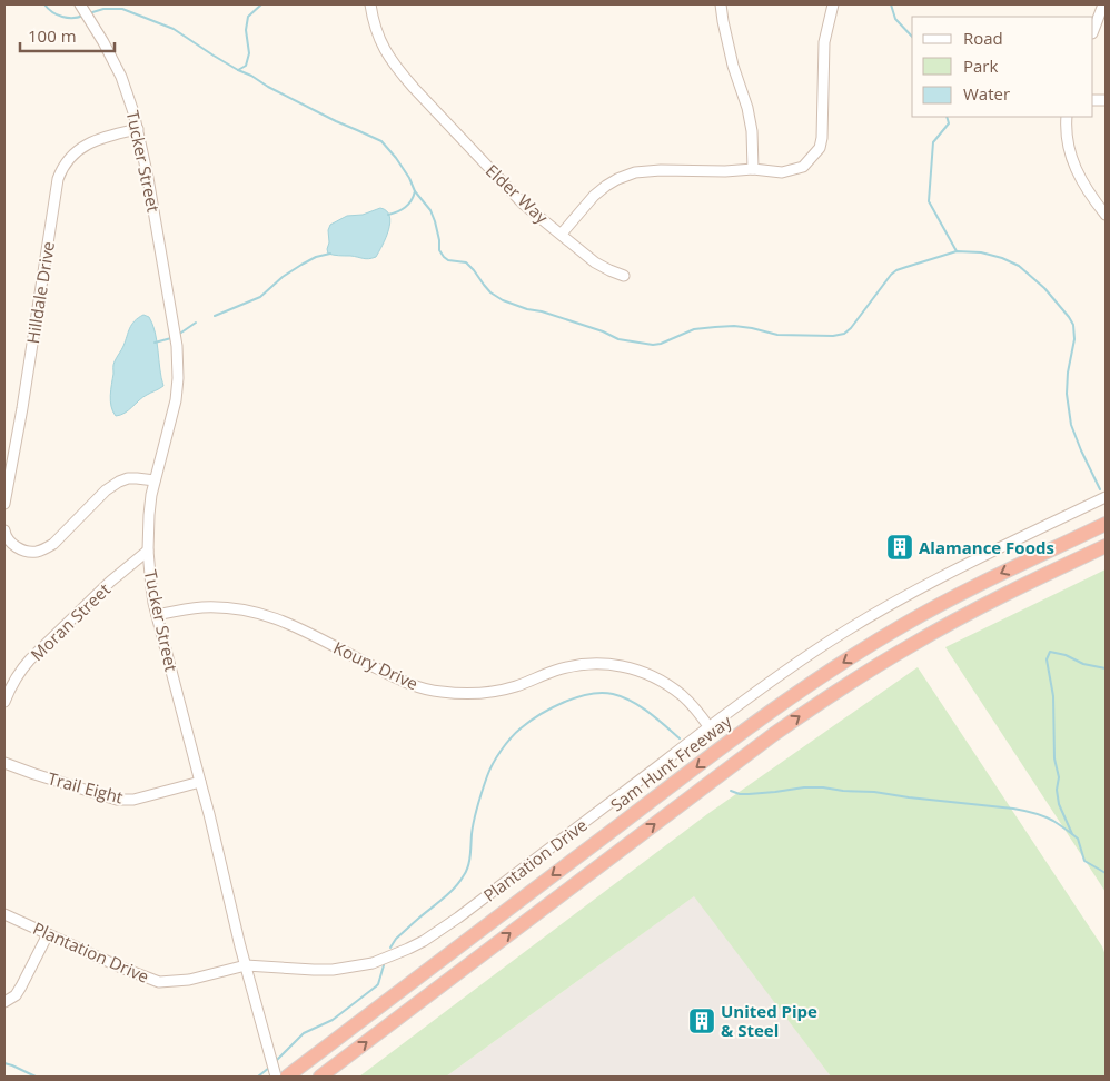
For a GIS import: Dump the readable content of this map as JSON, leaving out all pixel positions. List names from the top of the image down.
{
  "streets": {
    "highway": ["Sam Hunt Freeway"],
    "street": [
      "Tucker Street",
      "Elder Way",
      "Hilldale Drive",
      "Moran Street",
      "Koury Drive",
      "Trail Eight",
      "Plantation Drive"
    ]
  },
  "crossings": [
    ["Tucker Street", "Hilldale Drive"],
    ["Tucker Street", "Moran Street"],
    ["Tucker Street", "Koury Drive"],
    ["Tucker Street", "Trail Eight"],
    ["Tucker Street", "Plantation Drive"],
    ["Koury Drive", "Plantation Drive"]
  ],
  "places": {
    "building": ["Alamance Foods", "United Pipe & Steel"]
  },
  "legend": ["Road", "Park", "Water"],
  "scale_bar": "100 m"
}
